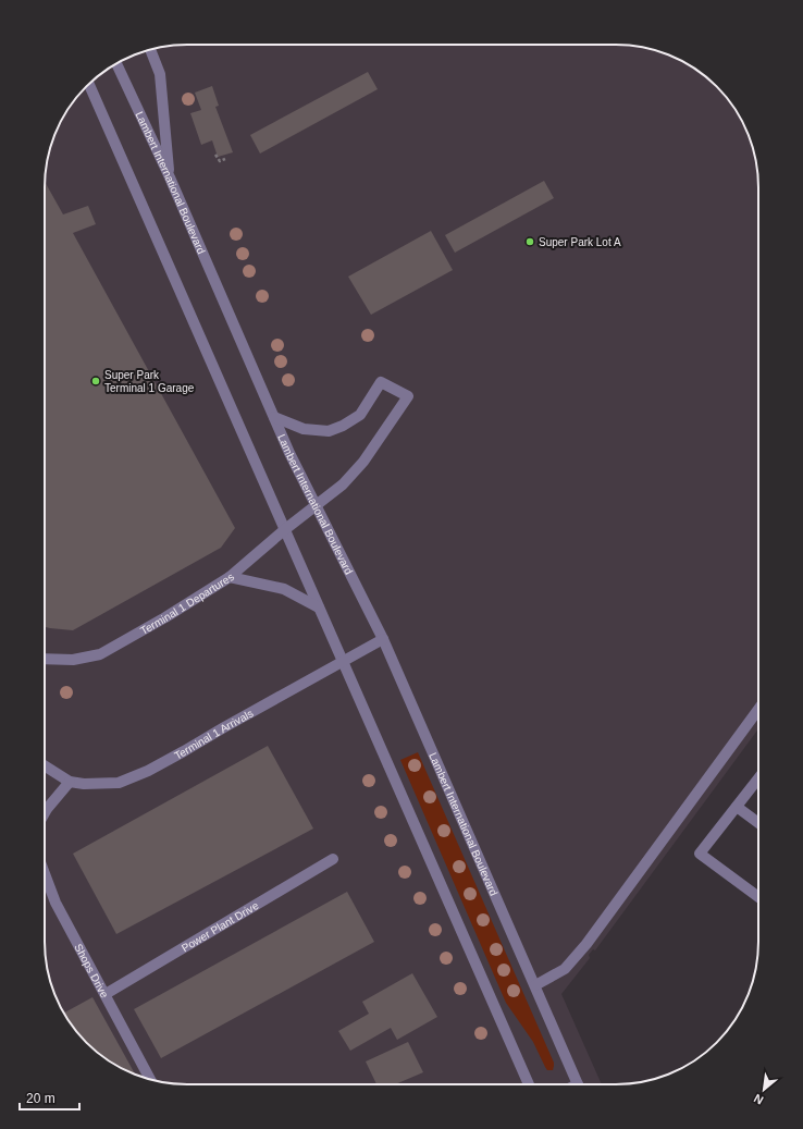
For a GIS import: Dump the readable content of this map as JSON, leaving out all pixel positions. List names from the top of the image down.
{
  "streets": {
    "street": [
      "Lambert International Boulevard",
      "Terminal 1 Departures",
      "Terminal 1 Arrivals",
      "Power Plant Drive",
      "Shops Drive"
    ]
  },
  "crossings": [
    ["Lambert International Boulevard", "Terminal 1 Departures"],
    ["Lambert International Boulevard", "Terminal 1 Arrivals"],
    ["Power Plant Drive", "Shops Drive"]
  ],
  "places": ["Super Park Lot A", "Super Park Terminal 1 Garage"],
  "scale_bar": "20 m",
  "north": "bottom left"
}
